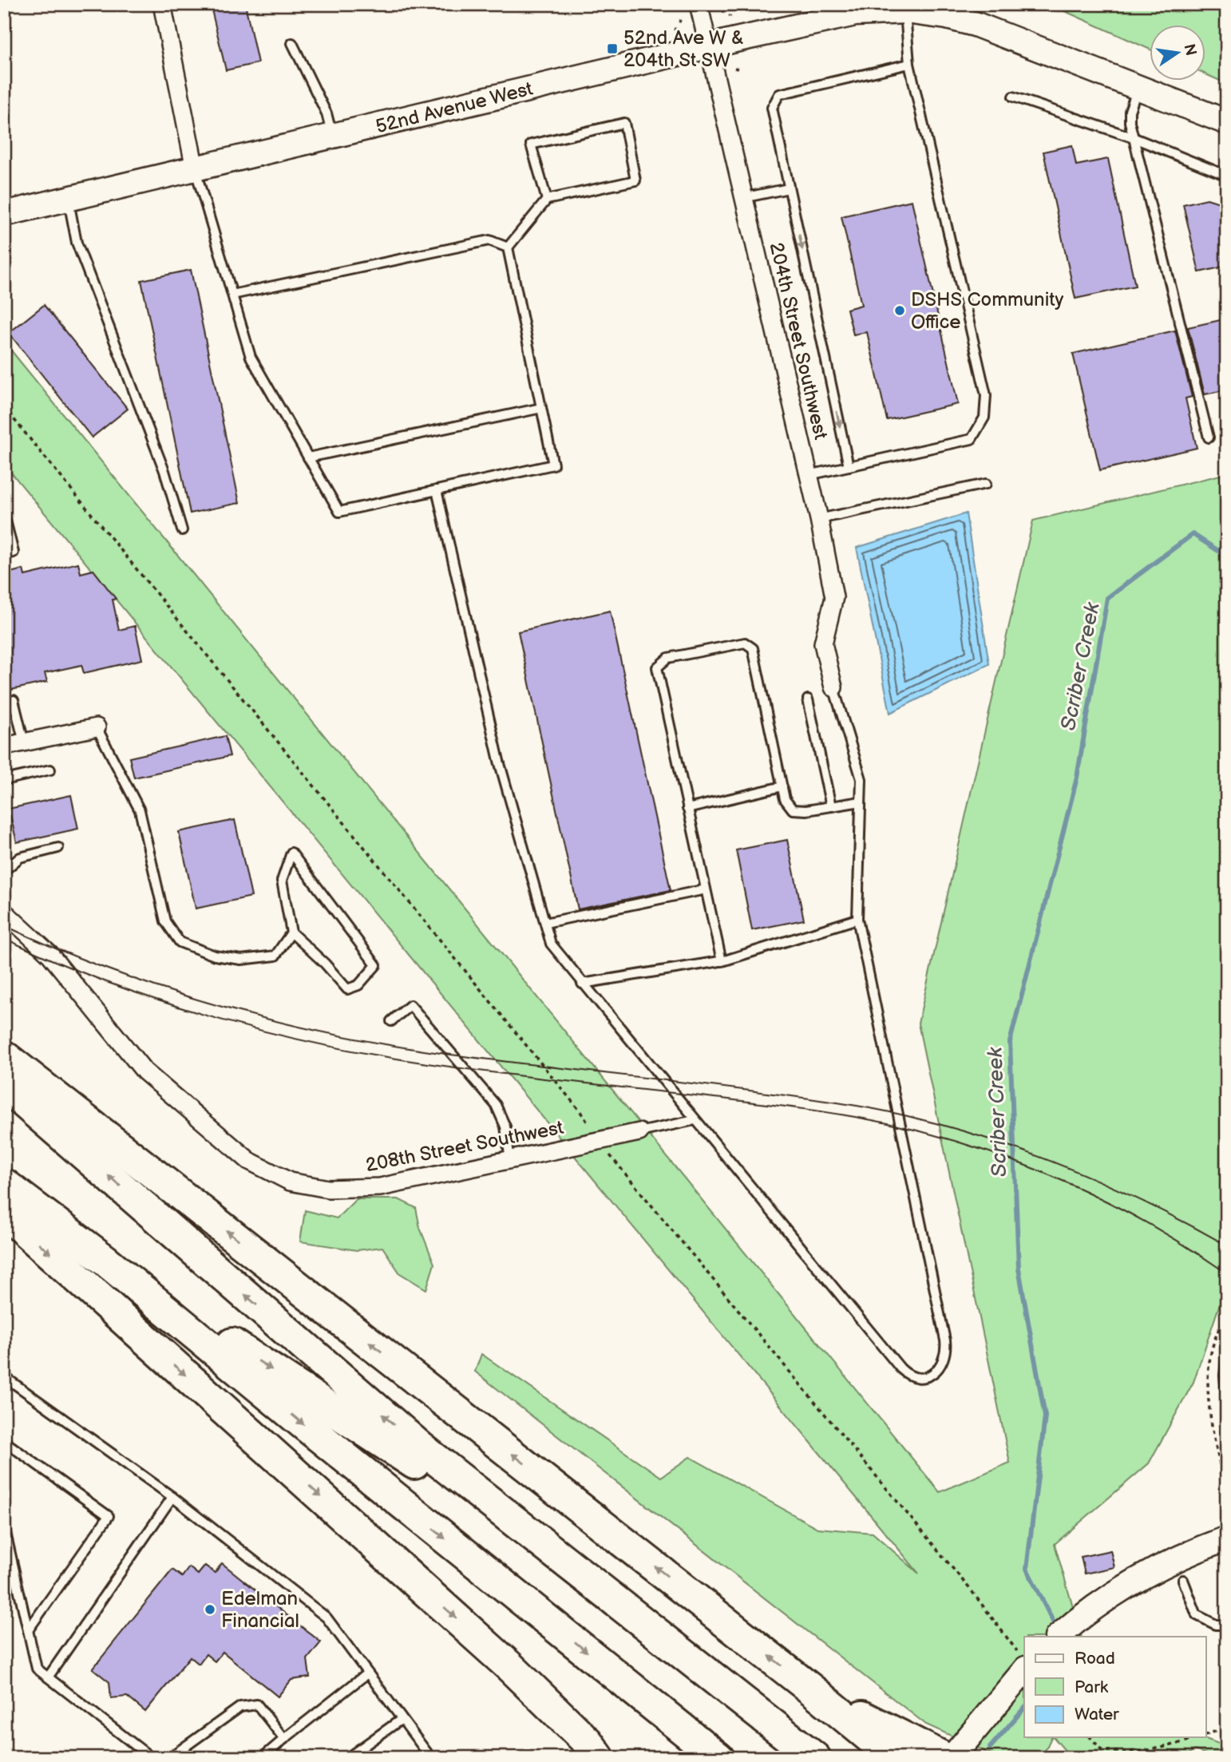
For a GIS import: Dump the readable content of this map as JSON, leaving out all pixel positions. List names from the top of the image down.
{
  "streets": {
    "street": ["52nd Avenue West", "204th Street Southwest", "208th Street Southwest"]
  },
  "crossings": [
    ["52nd Avenue West", "204th Street Southwest"]
  ],
  "water": ["Scriber Creek"],
  "places": {
    "transit": ["52nd Ave W & 204th St SW"],
    "other": ["DSHS Community Office", "Edelman Financial"]
  },
  "legend": ["Road", "Park", "Water"],
  "north": "right"
}
